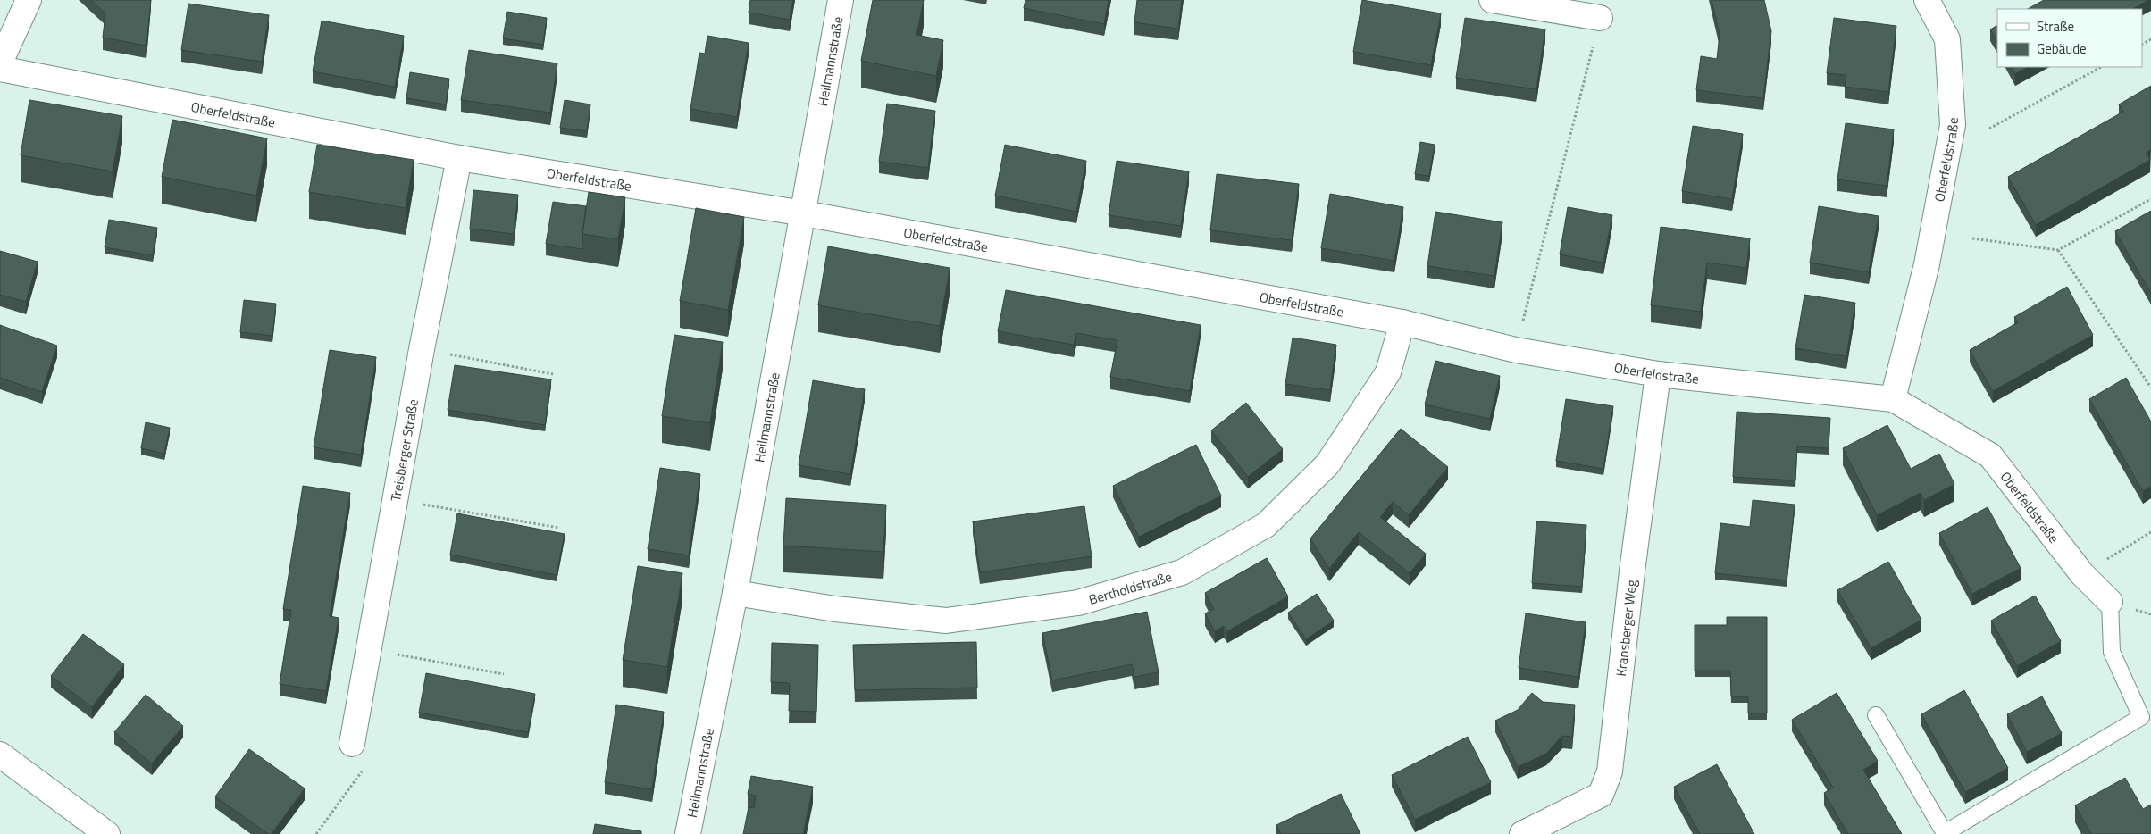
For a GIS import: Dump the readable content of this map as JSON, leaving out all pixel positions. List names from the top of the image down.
{
  "streets": {
    "street": [
      "Heilmannstraße",
      "Oberfeldstraße",
      "Treisberger Straße",
      "Bertholdstraße",
      "Kransberger Weg"
    ]
  },
  "crossings": [
    ["Heilmannstraße", "Oberfeldstraße"],
    ["Heilmannstraße", "Bertholdstraße"],
    ["Oberfeldstraße", "Treisberger Straße"],
    ["Oberfeldstraße", "Bertholdstraße"],
    ["Oberfeldstraße", "Kransberger Weg"]
  ],
  "legend": ["Straße", "Gebäude"]
}
